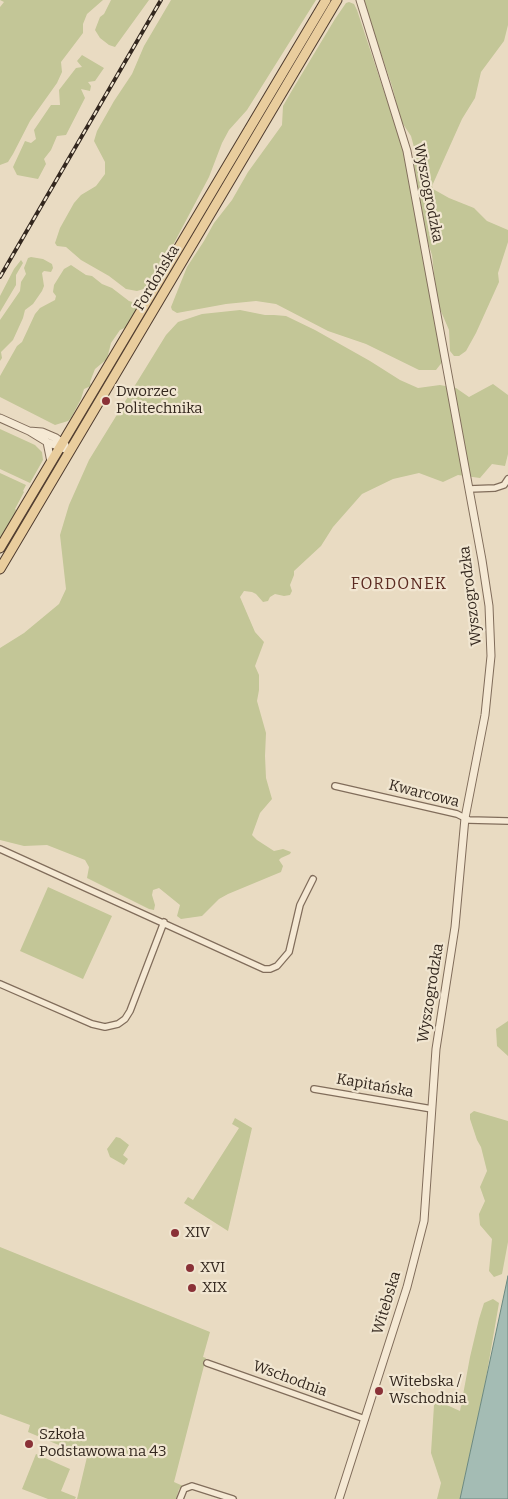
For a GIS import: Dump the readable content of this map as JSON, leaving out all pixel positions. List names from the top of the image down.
{
  "streets": {
    "main road": ["Fordońska"],
    "street": [
      "Wyszogrodzka",
      "Kwarcowa",
      "Kapitańska",
      "Witebska",
      "Wschodnia"
    ]
  },
  "crossings": [
    ["Wyszogrodzka", "Kwarcowa"],
    ["Wyszogrodzka", "Kapitańska"],
    ["Wyszogrodzka", "Witebska"],
    ["Kapitańska", "Witebska"],
    ["Witebska", "Wschodnia"]
  ],
  "districts": ["FORDONEK"],
  "places": [
    "Dworzec Politechnika",
    "XIV",
    "XVI",
    "XIX",
    "Witebska / Wschodnia",
    "Szkoła Podstawowa na 43"
  ]
}
